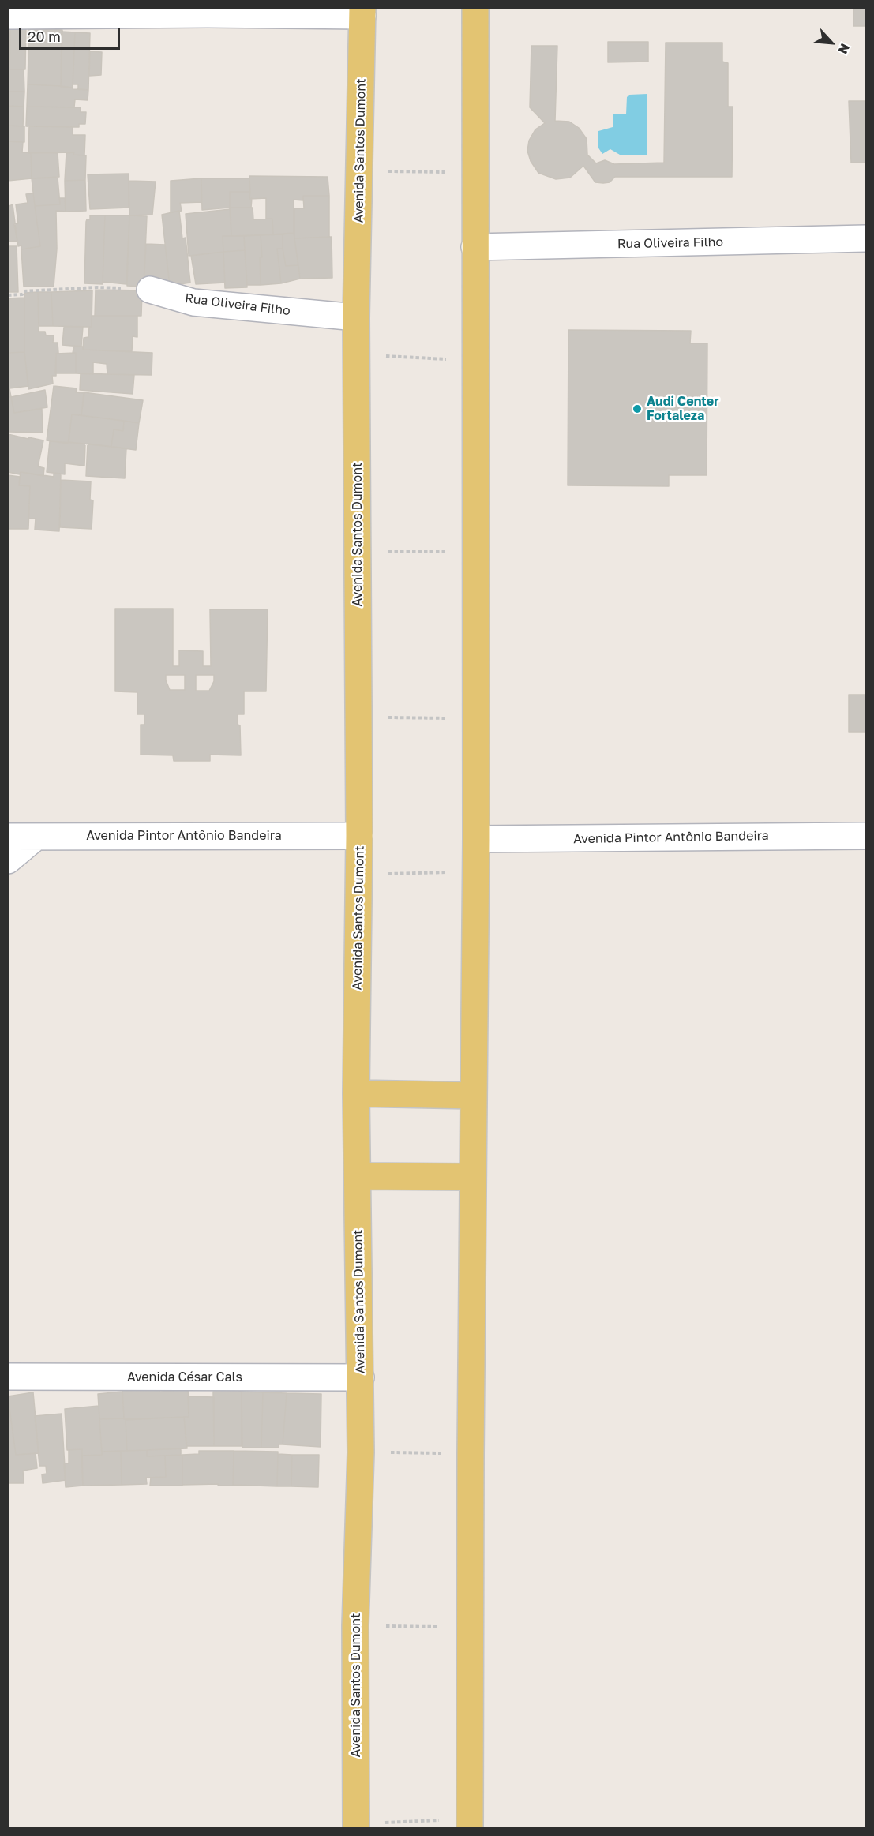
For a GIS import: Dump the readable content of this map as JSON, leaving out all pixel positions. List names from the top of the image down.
{
  "streets": {
    "main road": ["Avenida Santos Dumont"],
    "street": ["Rua Oliveira Filho", "Avenida Pintor Antônio Bandeira", "Avenida César Cals"]
  },
  "crossings": [
    ["Avenida Santos Dumont", "Rua Oliveira Filho"],
    ["Avenida Santos Dumont", "Avenida Pintor Antônio Bandeira"],
    ["Avenida Santos Dumont", "Avenida César Cals"]
  ],
  "places": ["Audi Center Fortaleza"],
  "scale_bar": "20 m",
  "north": "bottom right"
}
